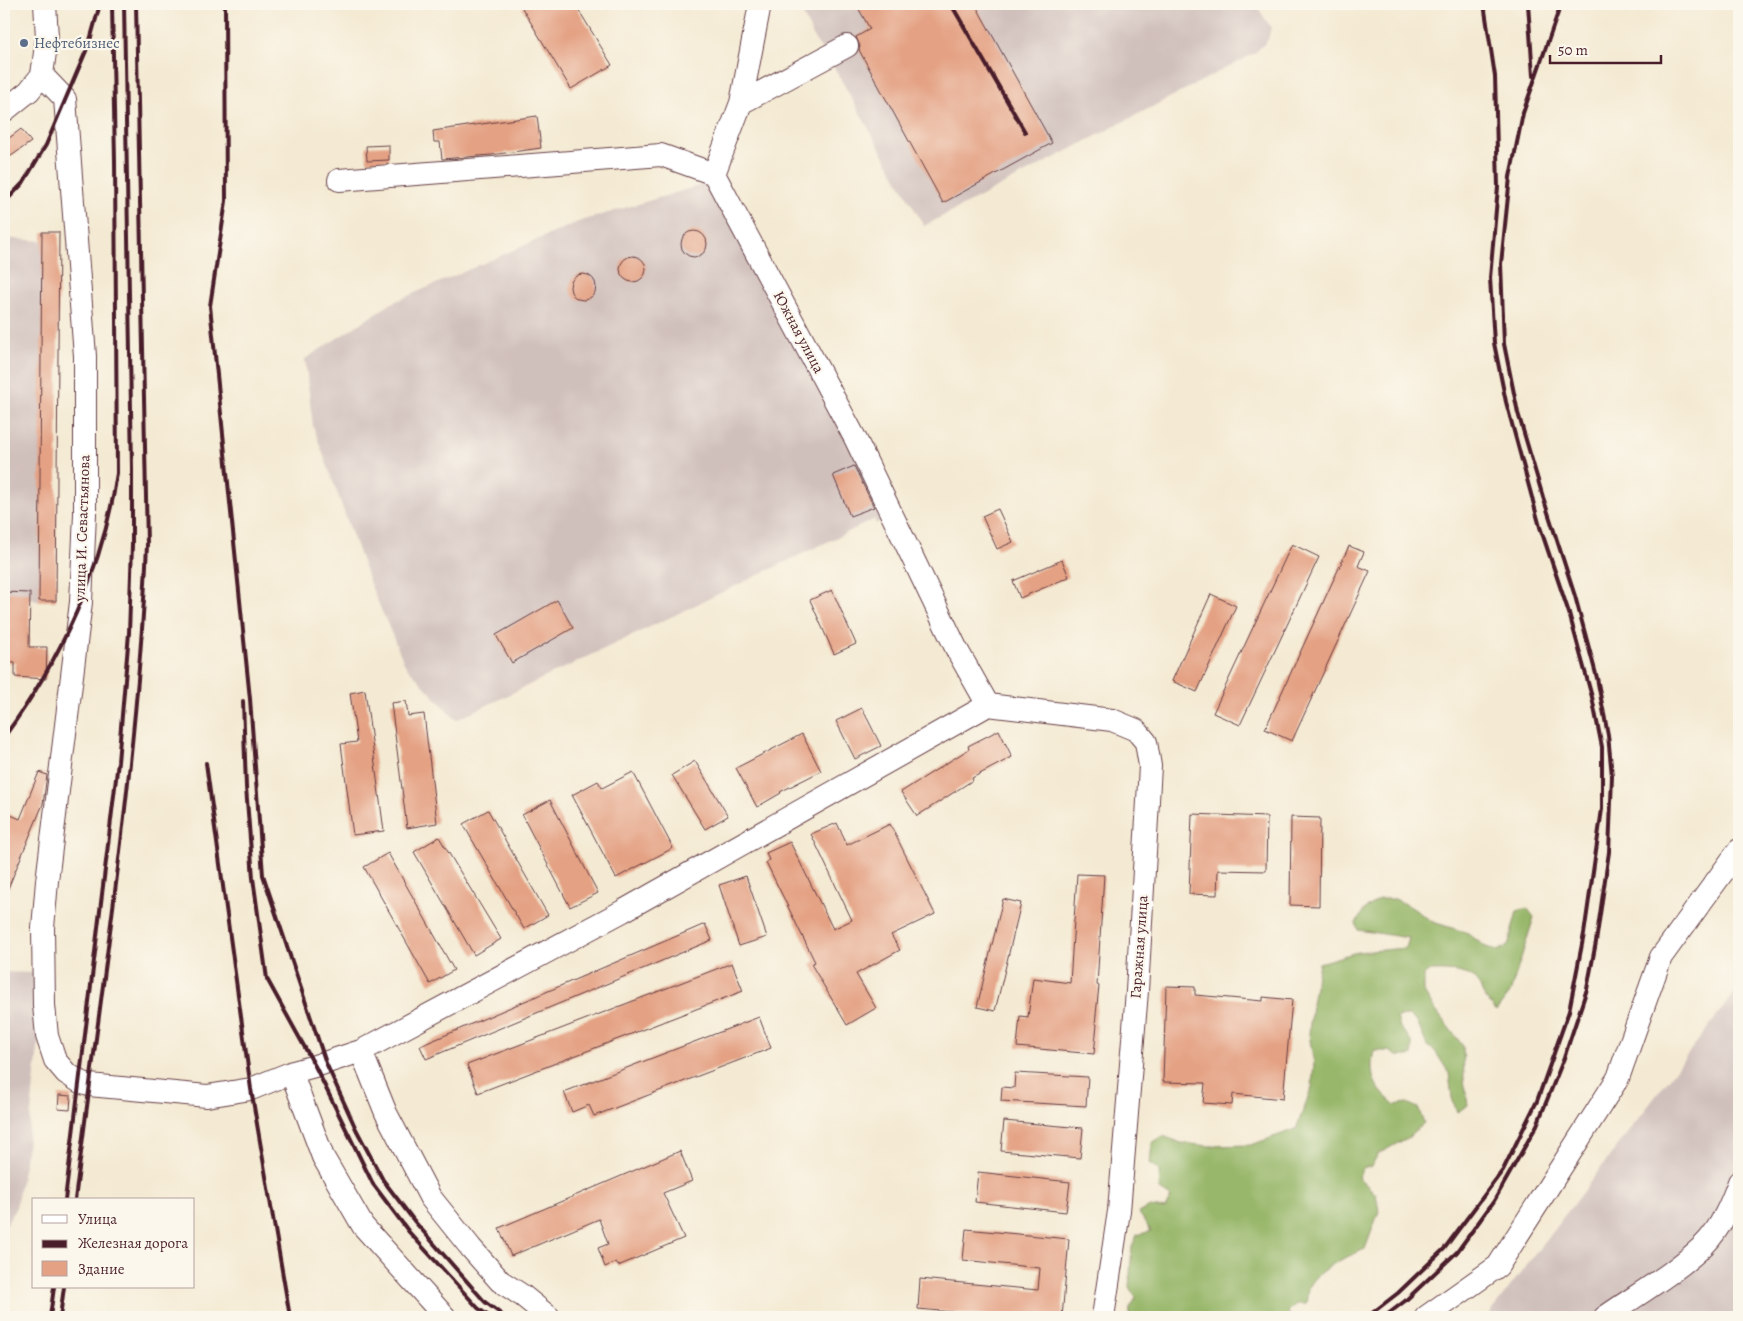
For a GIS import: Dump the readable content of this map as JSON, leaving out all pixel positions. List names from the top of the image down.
{
  "streets": {
    "street": ["Южная улица", "улица И. Севастьянова", "Гаражная улица"]
  },
  "crossings": [
    ["Южная улица", "Гаражная улица"]
  ],
  "places": ["Нефтебизнес"],
  "legend": ["Улица", "Железная дорога", "Здание"],
  "scale_bar": "50 m"
}
